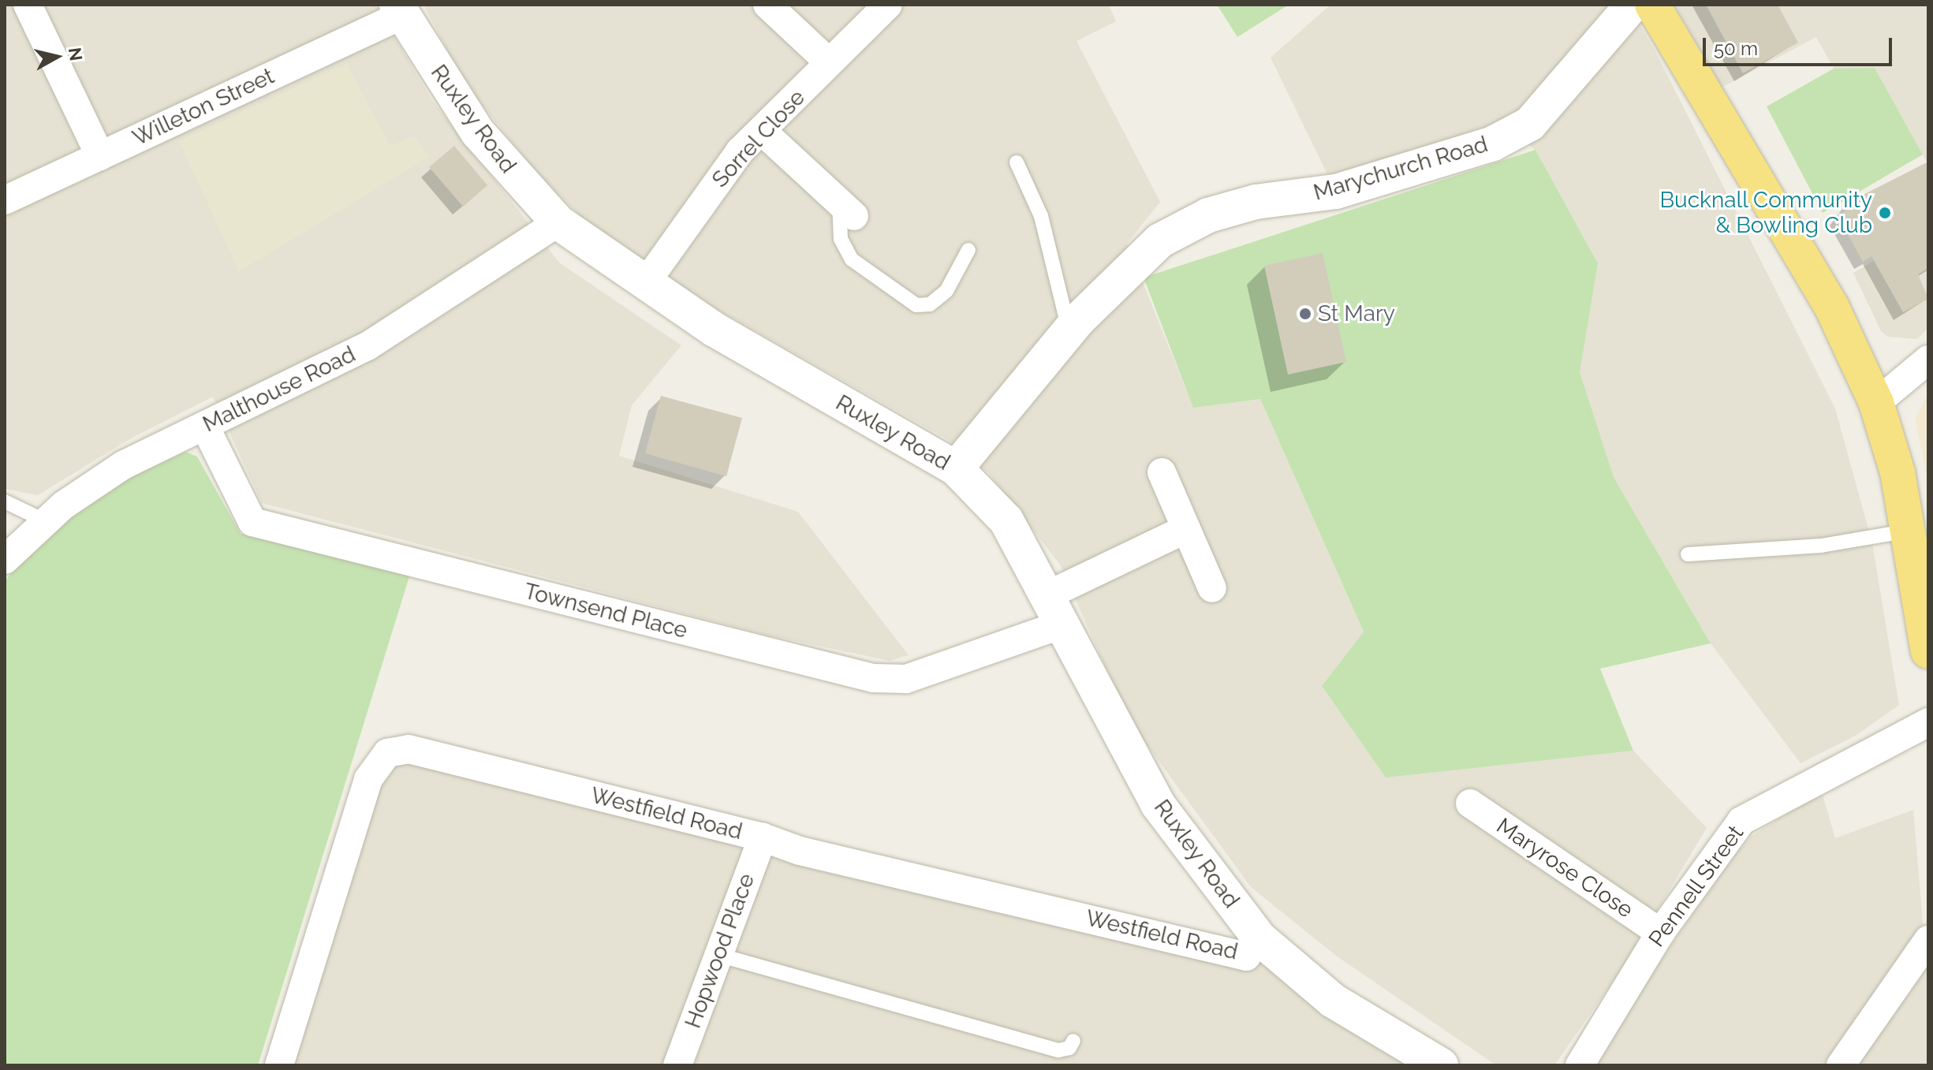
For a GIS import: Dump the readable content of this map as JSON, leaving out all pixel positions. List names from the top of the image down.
{
  "streets": {
    "street": [
      "Willeton Street",
      "Ruxley Road",
      "Sorrel Close",
      "Marychurch Road",
      "Malthouse Road",
      "Townsend Place",
      "Westfield Road",
      "Maryrose Close",
      "Pennell Street",
      "Hopwood Place"
    ]
  },
  "crossings": [
    ["Willeton Street", "Ruxley Road"],
    ["Ruxley Road", "Sorrel Close"],
    ["Ruxley Road", "Marychurch Road"],
    ["Ruxley Road", "Malthouse Road"],
    ["Ruxley Road", "Townsend Place"],
    ["Ruxley Road", "Westfield Road"],
    ["Malthouse Road", "Townsend Place"],
    ["Westfield Road", "Hopwood Place"],
    ["Maryrose Close", "Pennell Street"]
  ],
  "places": ["Bucknall Community & Bowling Club", "St Mary"],
  "scale_bar": "50 m",
  "north": "right"
}
